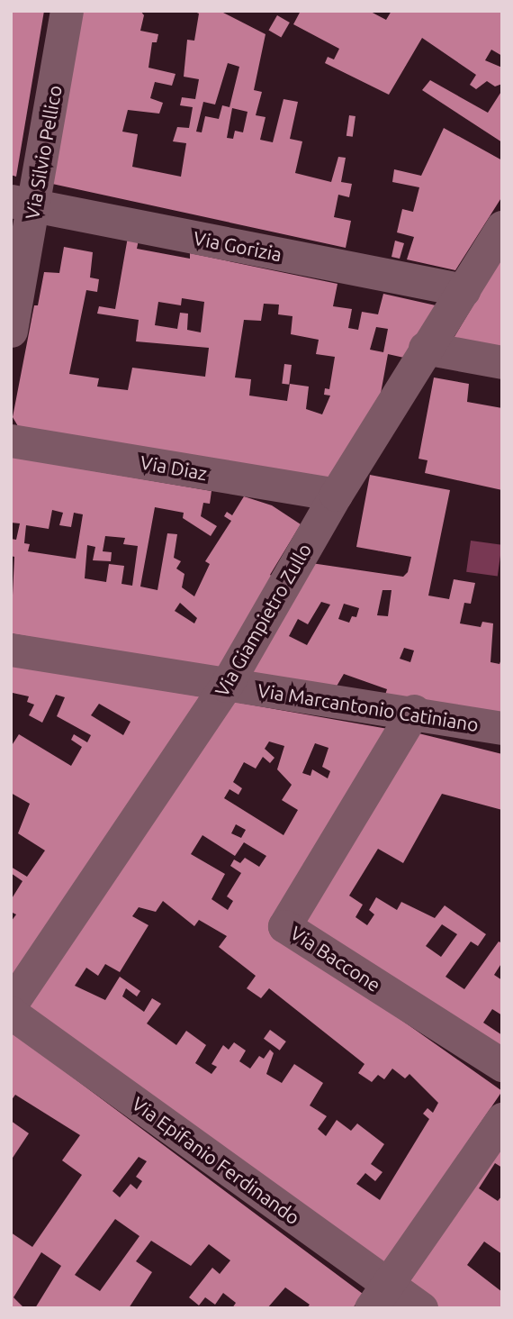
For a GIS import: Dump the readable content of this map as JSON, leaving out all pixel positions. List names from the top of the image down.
{
  "streets": {
    "street": [
      "Via Silvio Pellico",
      "Via Gorizia",
      "Via Diaz",
      "Via Giampietro Zullo",
      "Via Marcantonio Catiniano",
      "Via Baccone",
      "Via Epifanio Ferdinando"
    ]
  },
  "crossings": [
    ["Via Silvio Pellico", "Via Gorizia"],
    ["Via Gorizia", "Via Giampietro Zullo"],
    ["Via Diaz", "Via Giampietro Zullo"],
    ["Via Giampietro Zullo", "Via Marcantonio Catiniano"],
    ["Via Marcantonio Catiniano", "Via Baccone"]
  ]
}
